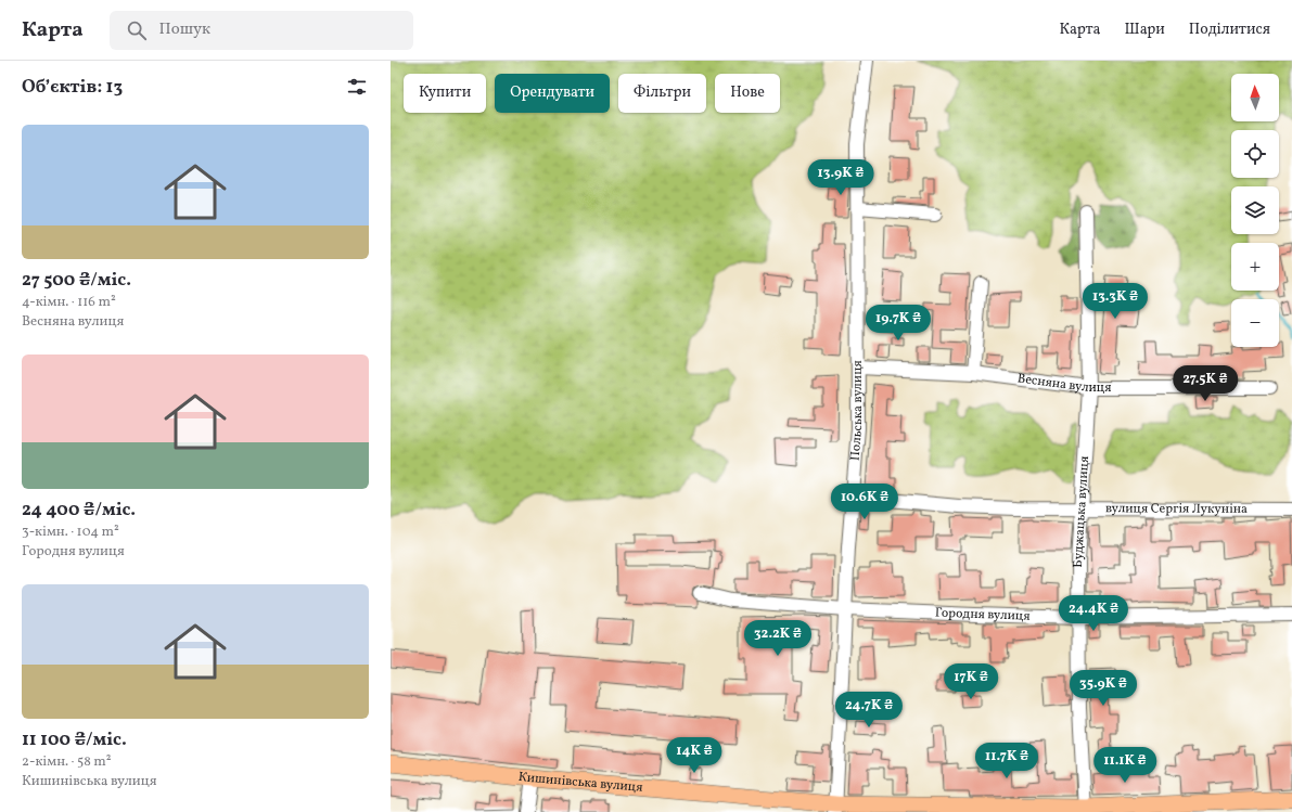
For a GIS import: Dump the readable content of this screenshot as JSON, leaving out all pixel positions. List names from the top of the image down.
{
  "streets": {
    "main road": ["Кишинівська вулиця"],
    "street": [
      "Весняна вулиця",
      "Польська вулиця",
      "вулиця Сергія Лукуніна",
      "Буджацька вулиця",
      "Городня вулиця"
    ]
  },
  "crossings": [
    ["Весняна вулиця", "Польська вулиця"],
    ["Весняна вулиця", "Буджацька вулиця"],
    ["Польська вулиця", "вулиця Сергія Лукуніна"],
    ["Польська вулиця", "Городня вулиця"],
    ["Польська вулиця", "Кишинівська вулиця"],
    ["вулиця Сергія Лукуніна", "Буджацька вулиця"],
    ["Буджацька вулиця", "Городня вулиця"],
    ["Буджацька вулиця", "Кишинівська вулиця"]
  ],
  "north": "top",
  "page": {
    "header": "Карта",
    "search": "Пошук",
    "nav": ["Карта", "Шари", "Поділитися"],
    "heading": "Об’єктів: 13",
    "map_buttons": ["+", "−"],
    "chip": [
      "Купити",
      "Орендувати",
      "Фільтри",
      "Нове"
    ],
    "list": [
      {
        "name": "27 500 ₴/міс.",
        "note": "4-кімн. · 116 m² · Весняна вулиця"
      },
      {
        "name": "24 400 ₴/міс.",
        "note": "3-кімн. · 104 m² · Городня вулиця"
      },
      {
        "name": "11 100 ₴/міс.",
        "note": "2-кімн. · 58 m² · Кишинівська вулиця"
      }
    ],
    "price": [
      "13.9K ₴",
      "13.3K ₴",
      "19.7K ₴",
      "27.5K ₴",
      "10.6K ₴",
      "24.4K ₴",
      "32.2K ₴",
      "17K ₴",
      "35.9K ₴",
      "24.7K ₴",
      "14K ₴",
      "11.7K ₴",
      "11.1K ₴"
    ]
  }
}
